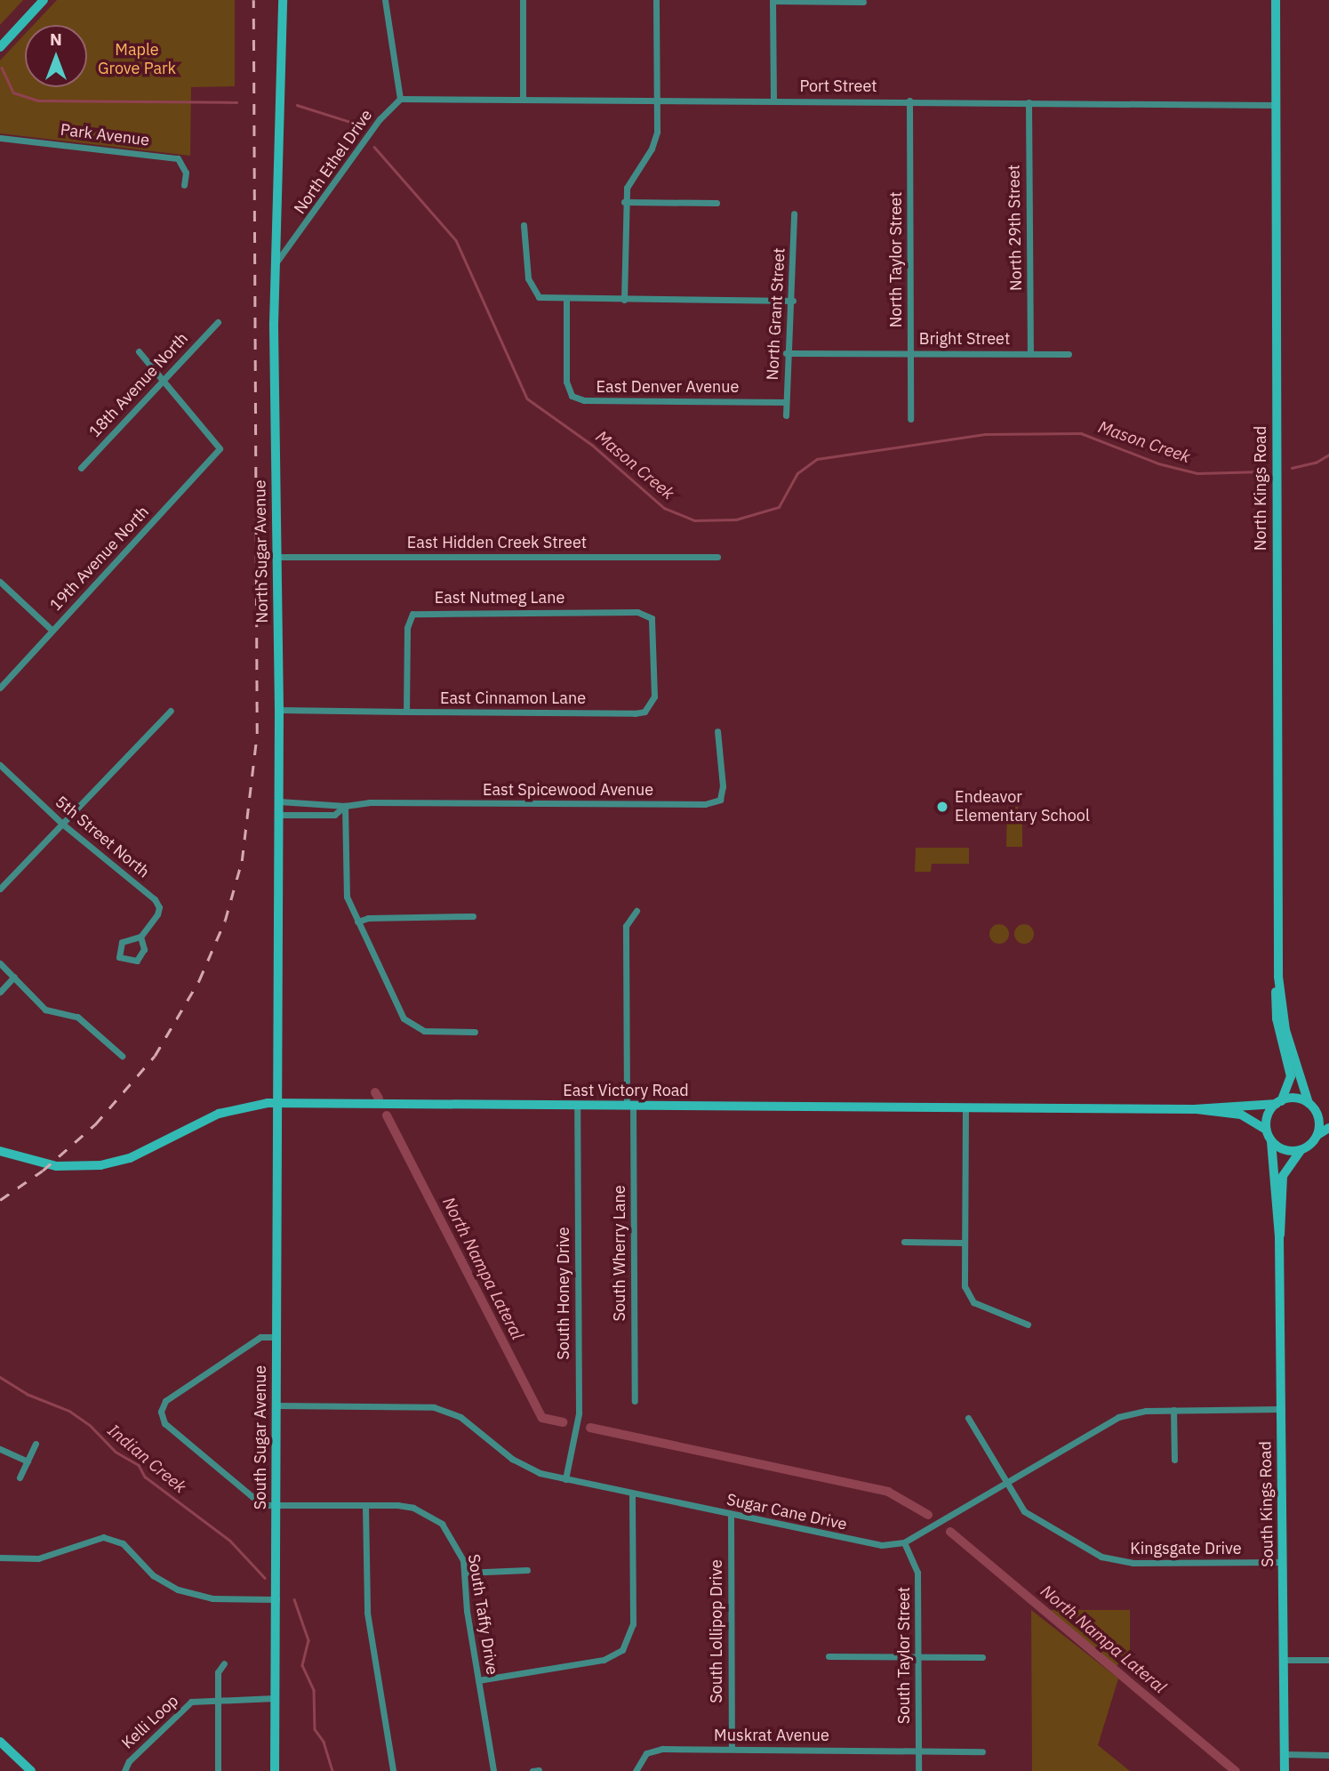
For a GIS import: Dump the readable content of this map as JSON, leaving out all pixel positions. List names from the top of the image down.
{
  "streets": {
    "street": [
      "Port Street",
      "Park Avenue",
      "North Ethel Drive",
      "North 29th Street",
      "North Taylor Street",
      "North Grant Street",
      "Bright Street",
      "18th Avenue North",
      "East Denver Avenue",
      "North Kings Road",
      "East Hidden Creek Street",
      "North Sugar Avenue",
      "19th Avenue North",
      "East Nutmeg Lane",
      "East Cinnamon Lane",
      "East Spicewood Avenue",
      "5th Street North",
      "East Victory Road",
      "South Wherry Lane",
      "South Honey Drive",
      "South Sugar Avenue",
      "South Kings Road",
      "Sugar Cane Drive",
      "Kingsgate Drive",
      "South Taffy Drive",
      "South Lollipop Drive",
      "South Taylor Street",
      "Kelli Loop",
      "Muskrat Avenue"
    ]
  },
  "crossings": [
    ["Port Street", "North Ethel Drive"],
    ["Port Street", "North 29th Street"],
    ["Port Street", "North Taylor Street"],
    ["Port Street", "North Kings Road"],
    ["North Ethel Drive", "North Sugar Avenue"],
    ["North 29th Street", "Bright Street"],
    ["North Taylor Street", "Bright Street"],
    ["North Grant Street", "Bright Street"],
    ["North Grant Street", "East Denver Avenue"],
    ["18th Avenue North", "19th Avenue North"],
    ["North Kings Road", "East Victory Road"],
    ["North Kings Road", "South Kings Road"],
    ["East Hidden Creek Street", "North Sugar Avenue"],
    ["North Sugar Avenue", "East Cinnamon Lane"],
    ["North Sugar Avenue", "East Spicewood Avenue"],
    ["North Sugar Avenue", "East Victory Road"],
    ["North Sugar Avenue", "South Sugar Avenue"],
    ["East Nutmeg Lane", "East Cinnamon Lane"],
    ["East Victory Road", "South Wherry Lane"],
    ["East Victory Road", "South Honey Drive"],
    ["East Victory Road", "South Sugar Avenue"],
    ["East Victory Road", "South Kings Road"],
    ["South Honey Drive", "Sugar Cane Drive"],
    ["South Sugar Avenue", "Sugar Cane Drive"],
    ["South Sugar Avenue", "South Taffy Drive"],
    ["South Sugar Avenue", "Kelli Loop"],
    ["South Kings Road", "Sugar Cane Drive"],
    ["South Kings Road", "Kingsgate Drive"],
    ["Sugar Cane Drive", "Kingsgate Drive"],
    ["Sugar Cane Drive", "South Lollipop Drive"],
    ["Sugar Cane Drive", "South Taylor Street"],
    ["South Lollipop Drive", "Muskrat Avenue"],
    ["South Taylor Street", "Muskrat Avenue"]
  ],
  "water": ["Mason Creek", "North Nampa Lateral", "Indian Creek"],
  "parks": ["Maple Grove Park"],
  "places": ["Endeavor Elementary School"],
  "north": "top"
}
